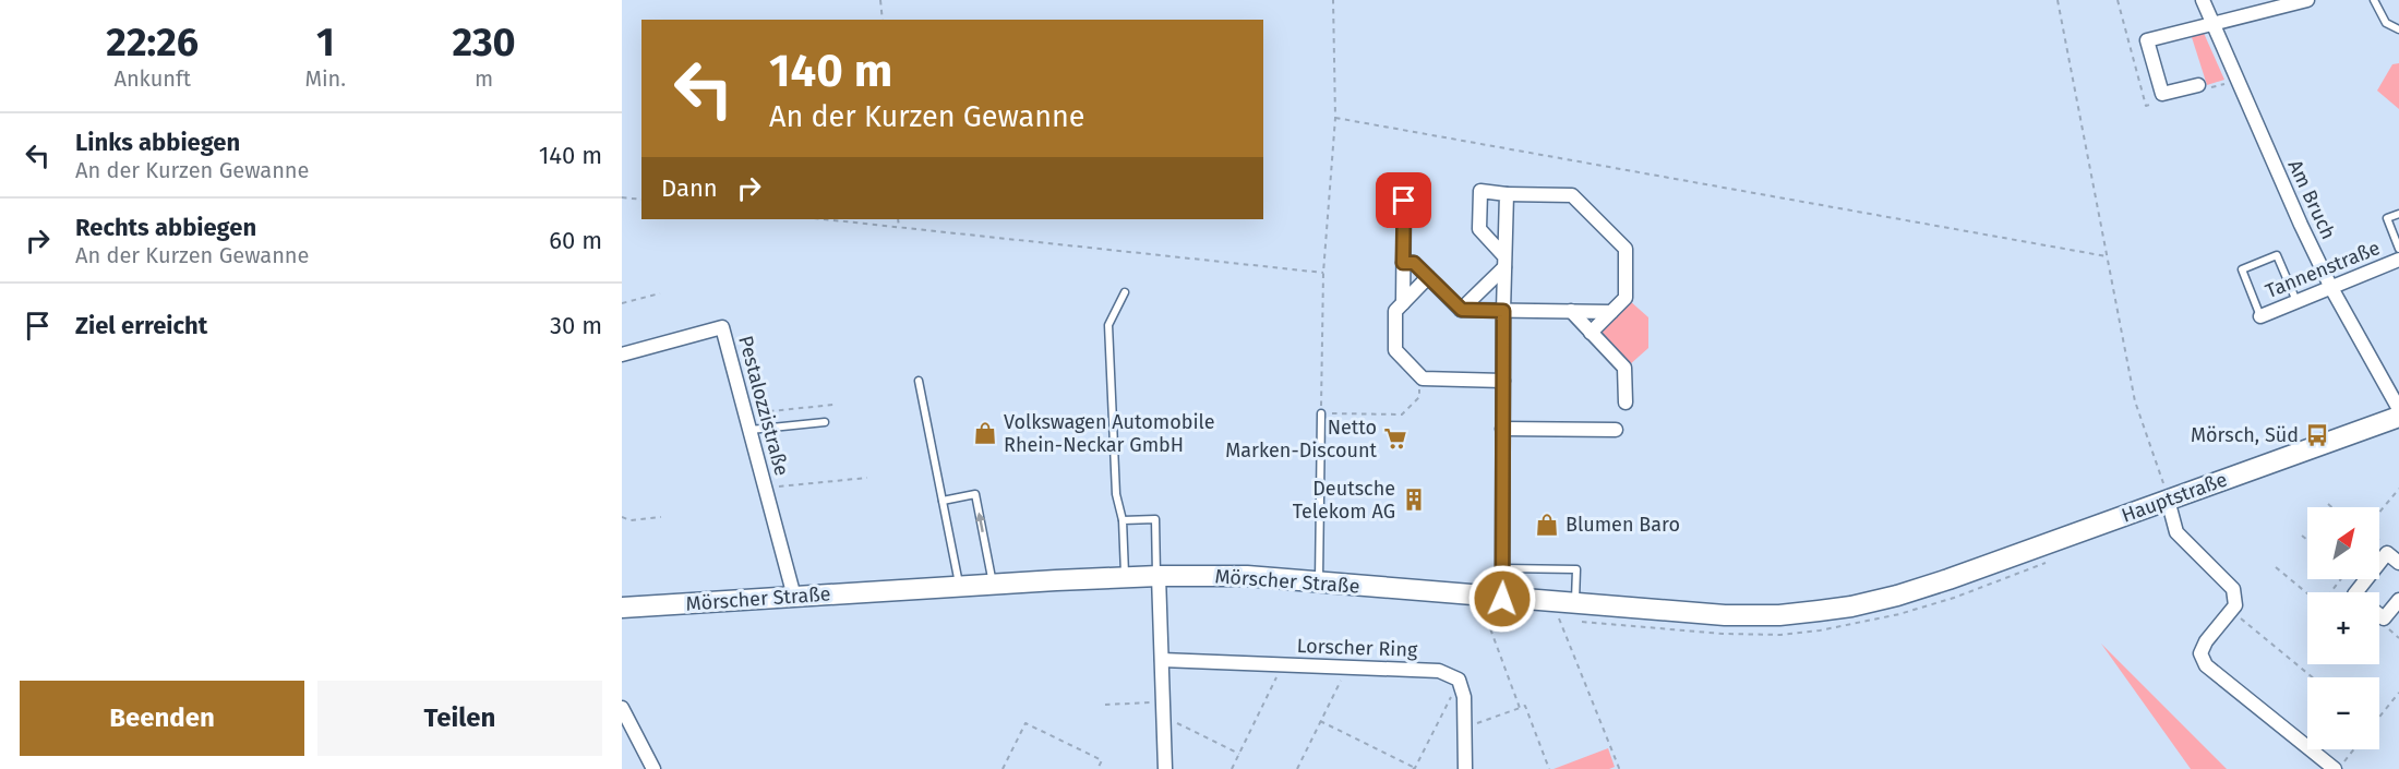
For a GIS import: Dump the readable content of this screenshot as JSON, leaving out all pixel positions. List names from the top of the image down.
{
  "streets": {
    "street": [
      "Am Bruch",
      "Tannenstraße",
      "Pestalozzistraße",
      "Hauptstraße",
      "Mörscher Straße",
      "Lorscher Ring"
    ]
  },
  "crossings": [
    ["Am Bruch", "Tannenstraße"],
    ["Pestalozzistraße", "Mörscher Straße"],
    ["Hauptstraße", "Mörscher Straße"]
  ],
  "places": {
    "shop": ["Volkswagen Automobile Rhein-Neckar GmbH", "Blumen Baro"],
    "bus stop": ["Mörsch, Süd"],
    "supermarket": ["Netto Marken-Discount"],
    "building": ["Deutsche Telekom AG"]
  },
  "north": "top right",
  "page": {
    "eta": [
      "22:26",
      "Ankunft",
      "1",
      "Min.",
      "230",
      "m"
    ],
    "turn": ["140 m", "An der Kurzen Gewanne"],
    "list": [
      {
        "name": "Links abbiegen",
        "note": "An der Kurzen Gewanne",
        "value": "140 m"
      },
      {
        "name": "Rechts abbiegen",
        "note": "An der Kurzen Gewanne",
        "value": "60 m"
      },
      {
        "name": "Ziel erreicht",
        "value": "30 m"
      }
    ],
    "then": "Dann",
    "map_buttons": ["+", "−"],
    "buttons": ["Beenden", "Teilen"]
  }
}
